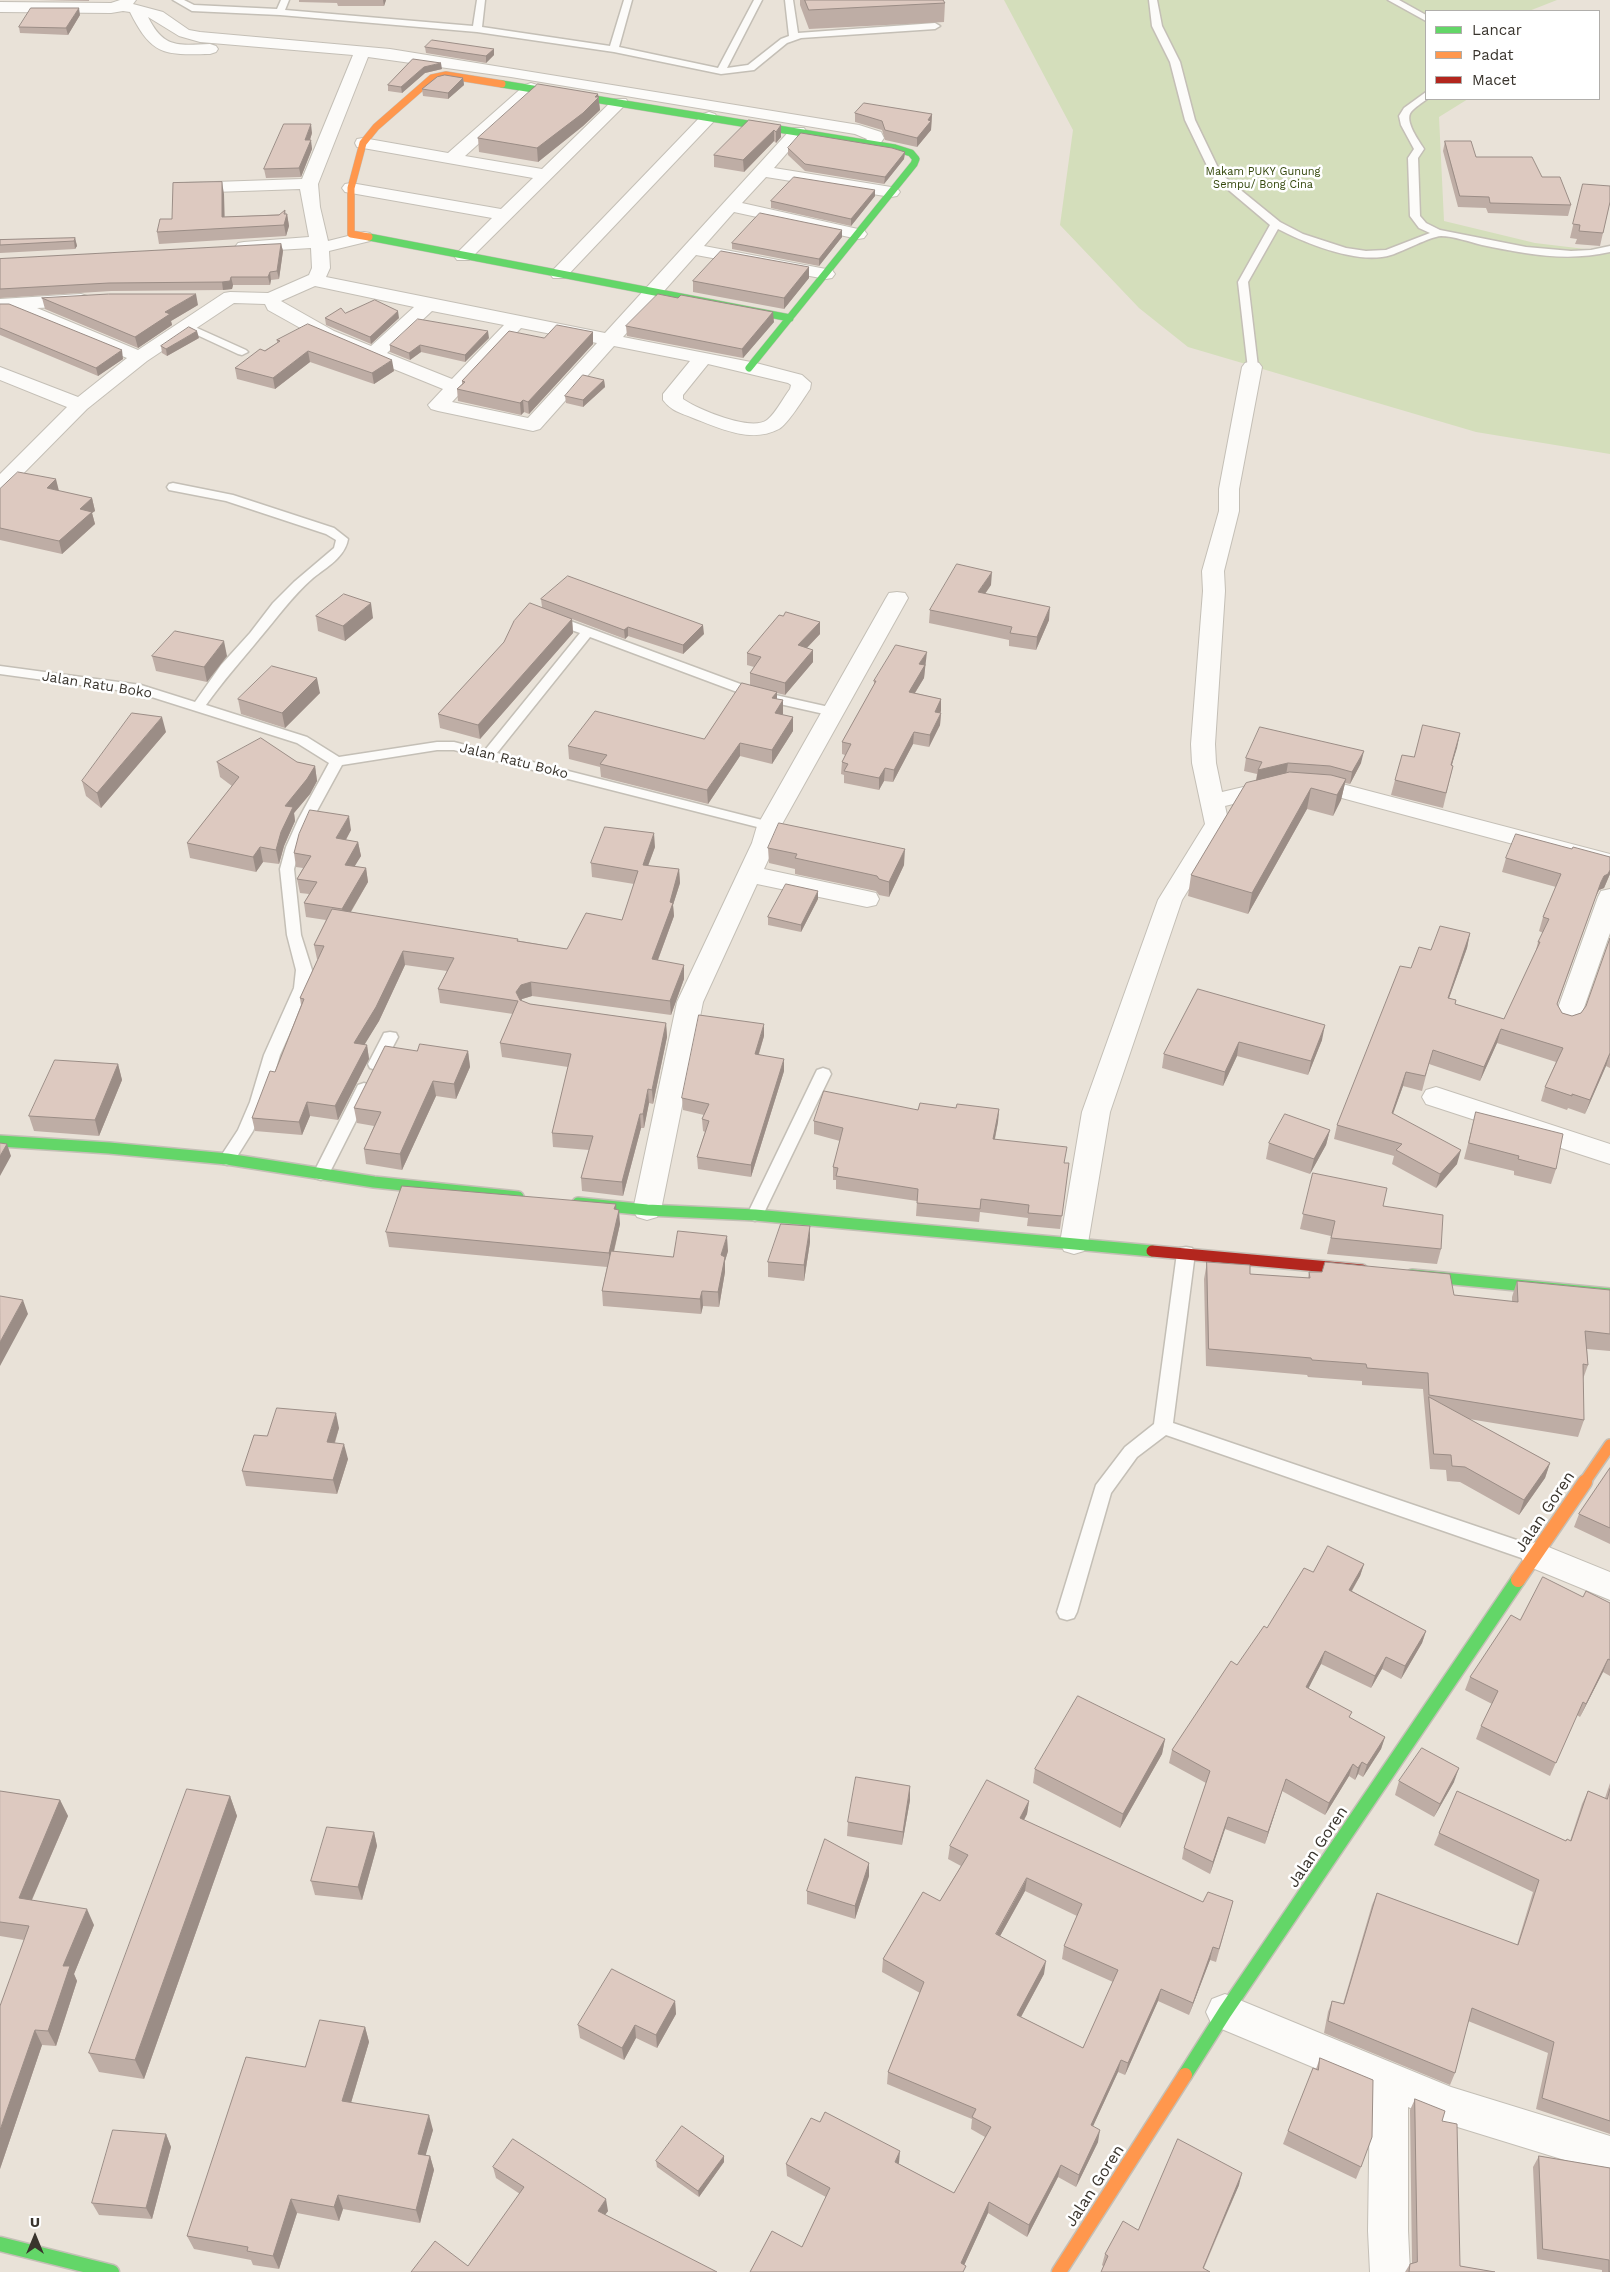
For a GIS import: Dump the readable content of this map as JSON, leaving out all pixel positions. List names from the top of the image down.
{
  "streets": {
    "street": ["Jalan Goren"],
    "lane": ["Jalan Ratu Boko"]
  },
  "parks": ["Makam PUKY Gunung Sempu/ Bong Cina"],
  "legend": ["Lancar", "Padat", "Macet"],
  "north": "top"
}
